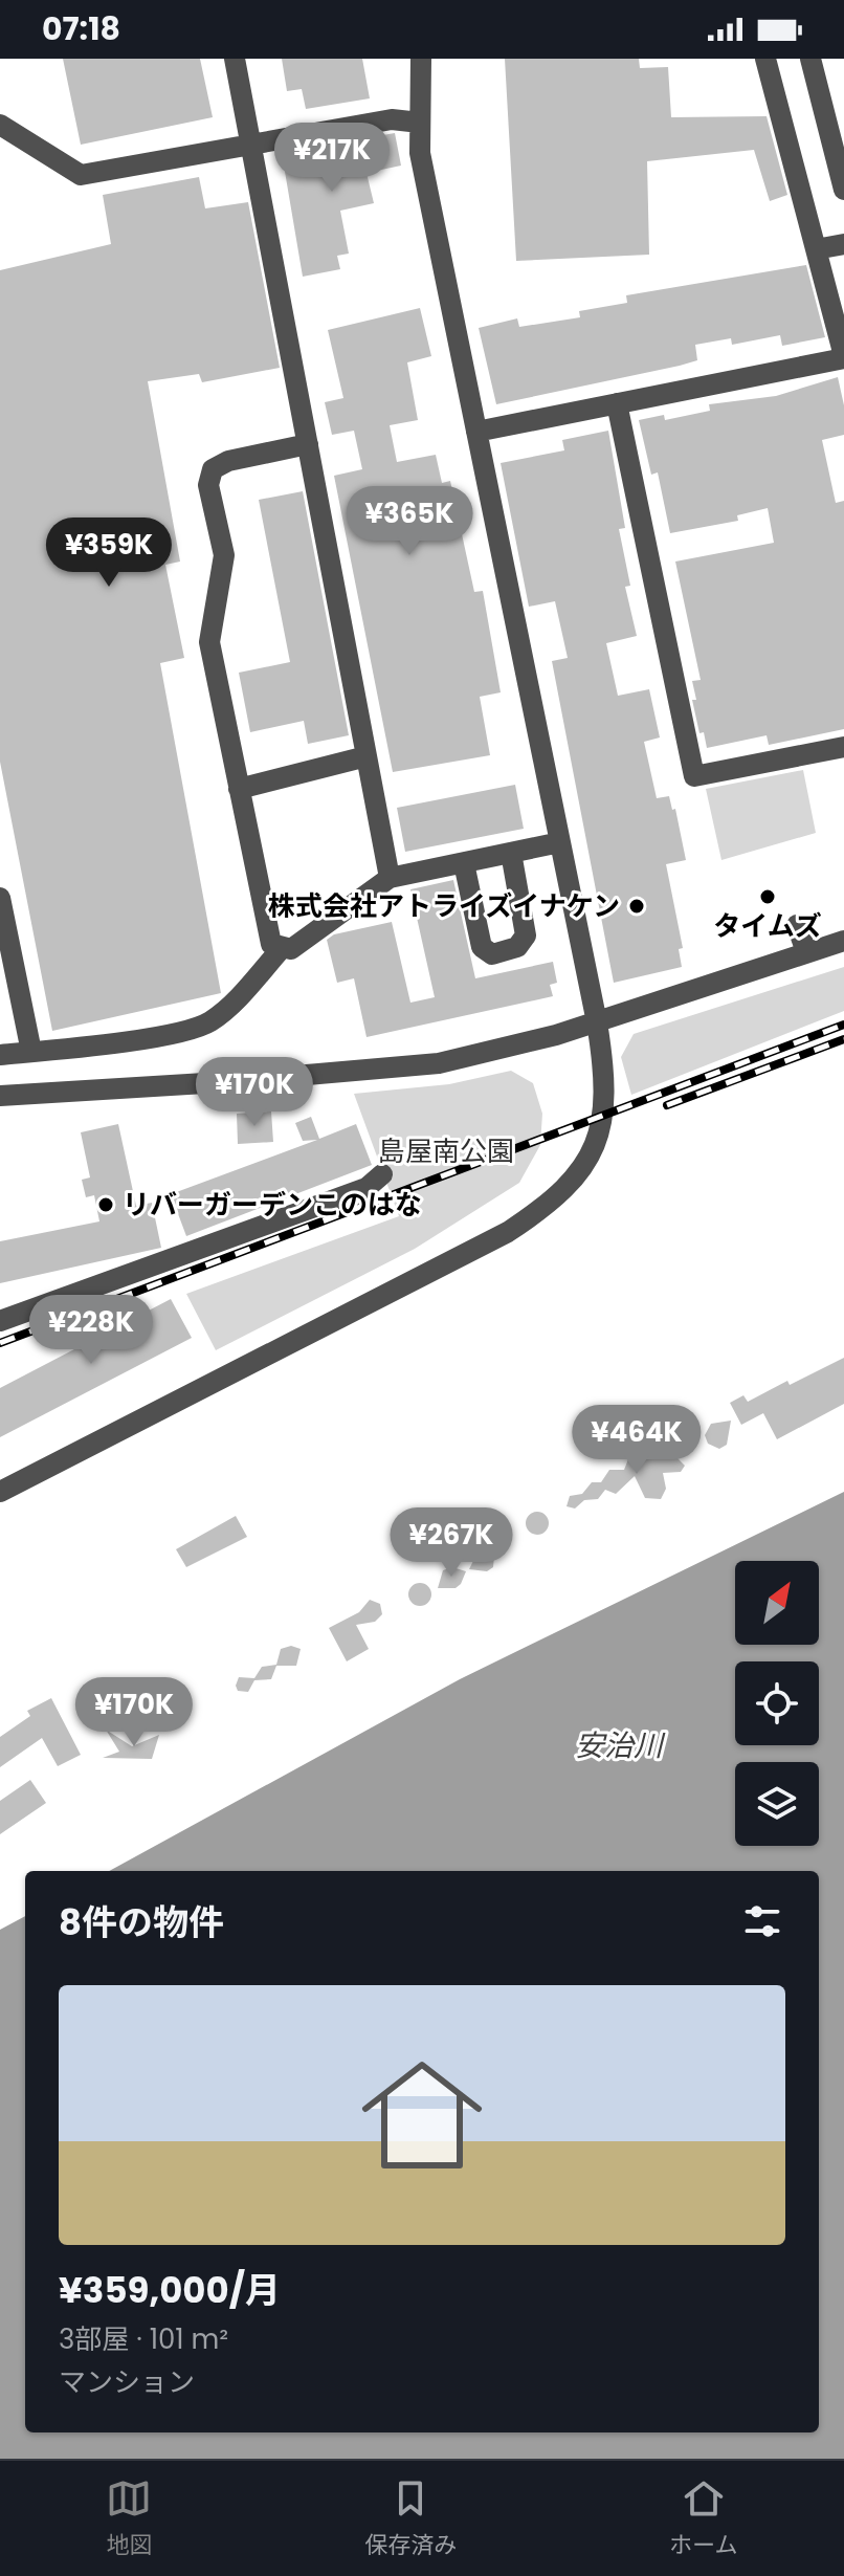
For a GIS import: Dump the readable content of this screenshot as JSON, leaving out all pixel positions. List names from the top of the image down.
{
  "water": ["安治川"],
  "parks": ["島屋南公園"],
  "places": ["タイムズ", "株式会社アトライズイナケン", "リバーガーデンこのはな"],
  "north": "top right",
  "page": {
    "status": "07:18",
    "price": [
      "¥217K",
      "¥365K",
      "¥359K",
      "¥170K",
      "¥228K",
      "¥464K",
      "¥267K",
      "¥170K"
    ],
    "heading": "8件の物件",
    "list": [
      {
        "name": "¥359,000/月",
        "note": "3部屋 · 101 m² · マンション"
      }
    ],
    "tabs": ["地図", "保存済み", "ホーム"]
  }
}
